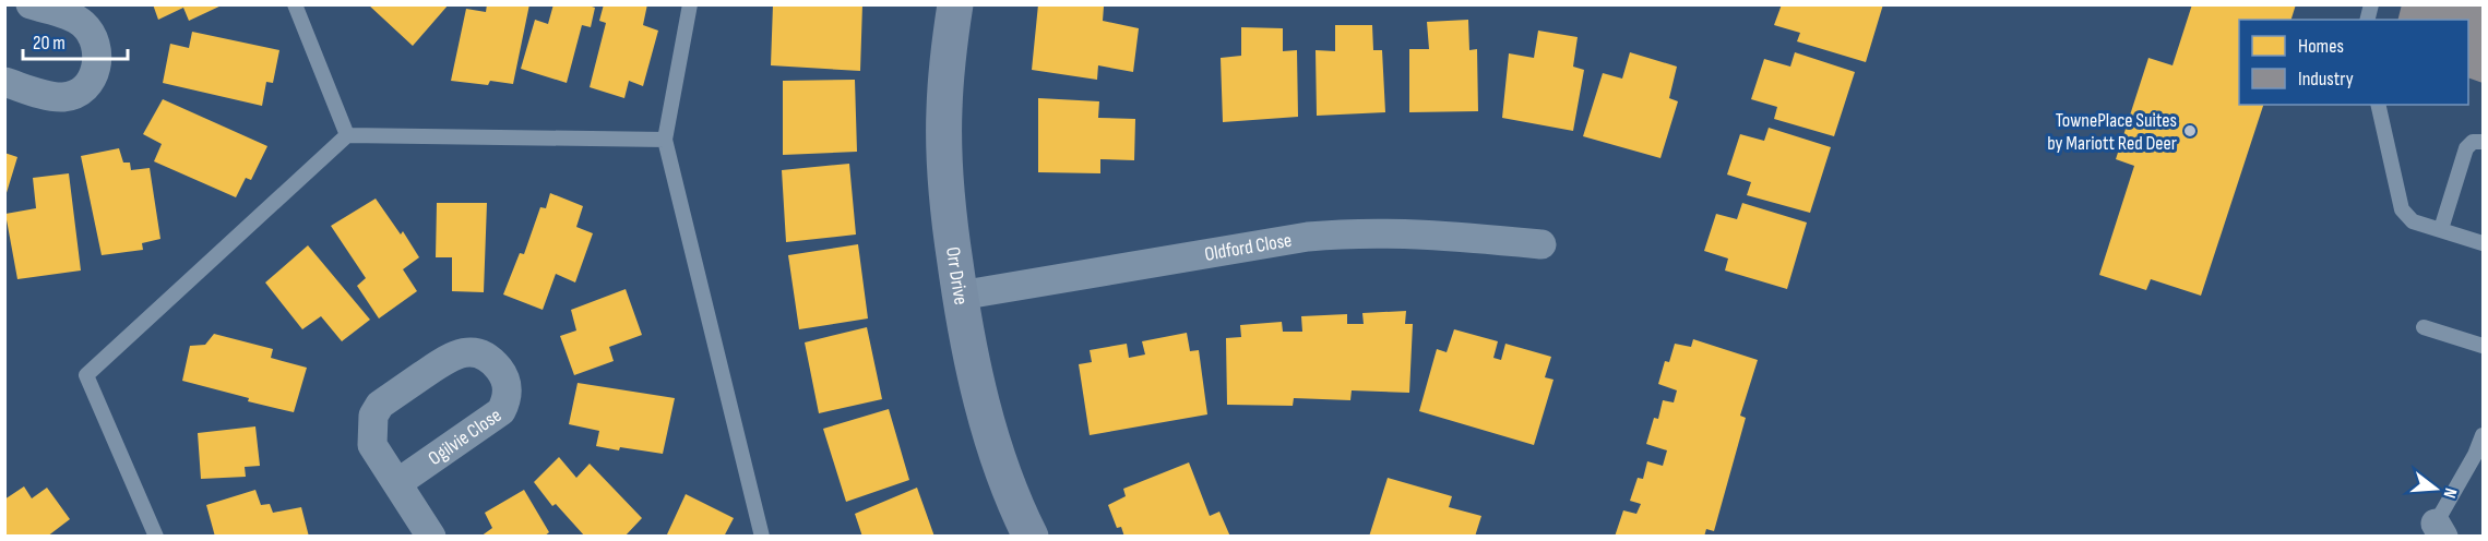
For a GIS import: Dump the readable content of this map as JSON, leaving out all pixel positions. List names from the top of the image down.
{
  "streets": {
    "street": ["Oldford Close", "Orr Drive", "Ogilvie Close"]
  },
  "crossings": [
    ["Oldford Close", "Orr Drive"]
  ],
  "places": ["TownePlace Suites by Mariott Red Deer"],
  "legend": ["Homes", "Industry"],
  "scale_bar": "20 m",
  "north": "right"
}
